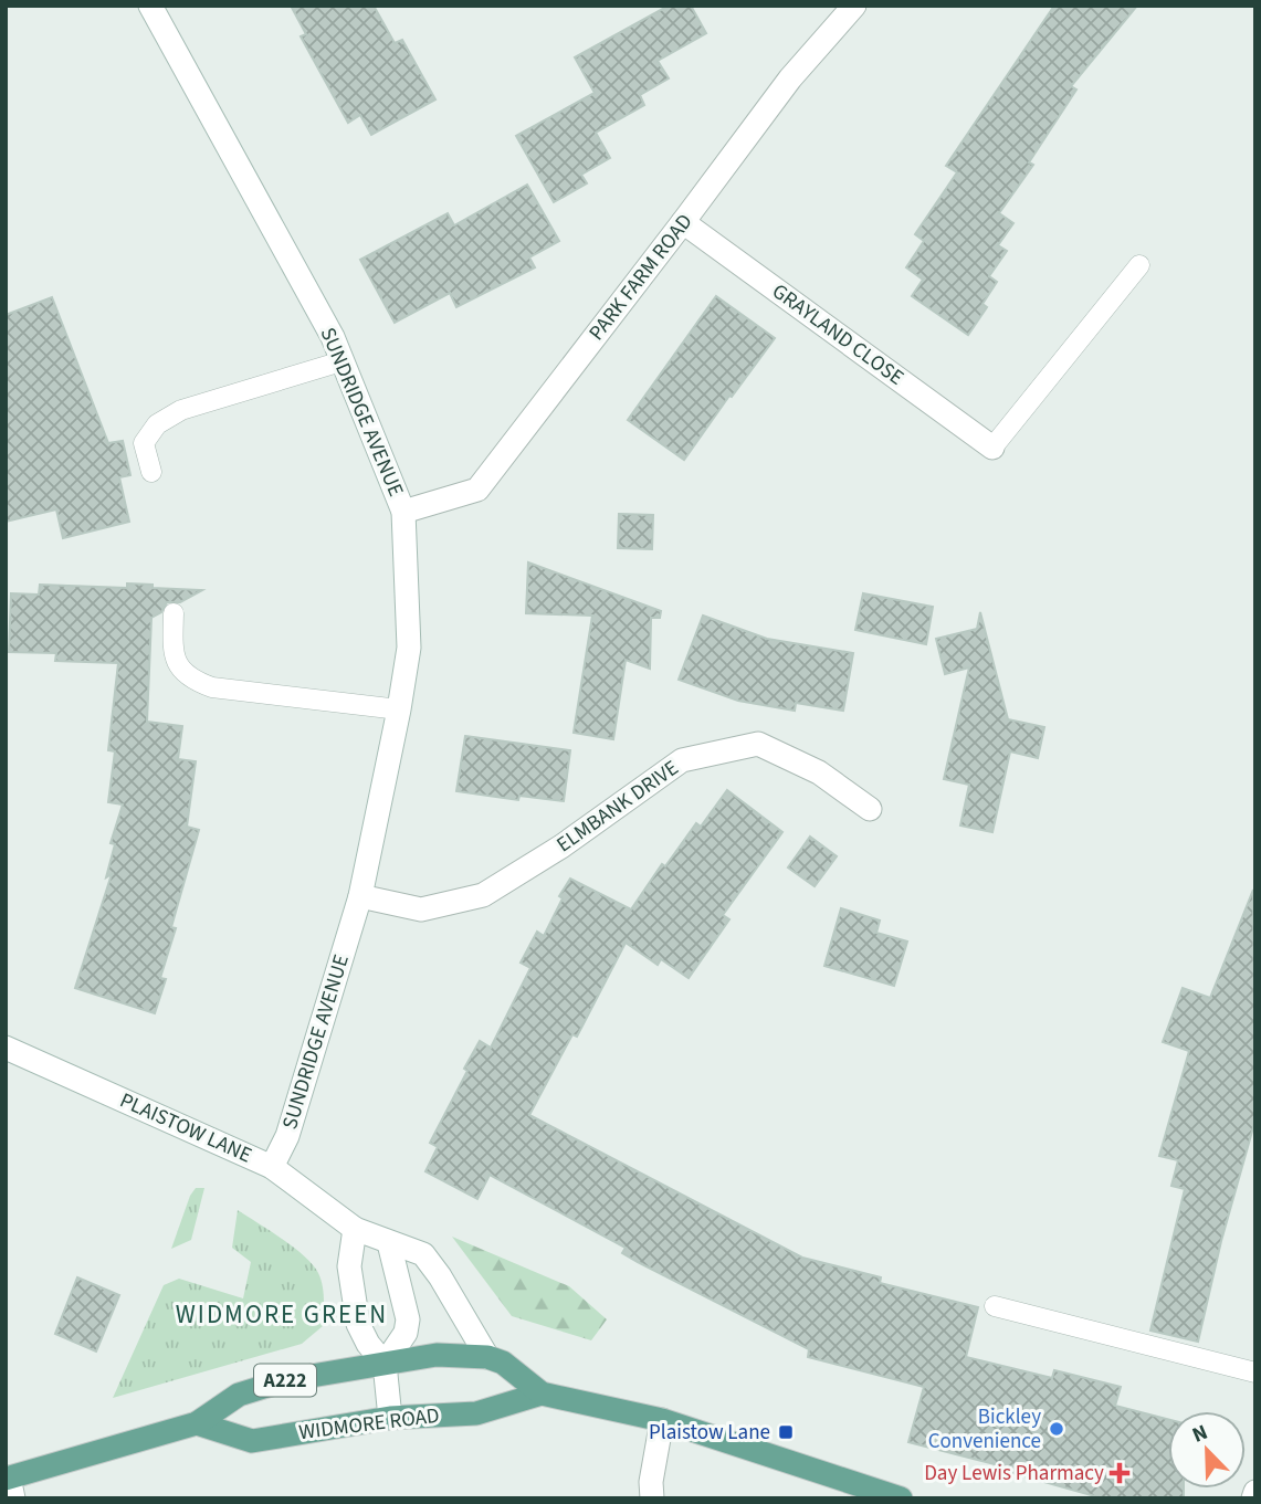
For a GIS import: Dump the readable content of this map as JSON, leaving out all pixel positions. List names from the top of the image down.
{
  "streets": {
    "main road": ["A222", "WIDMORE ROAD"],
    "street": [
      "PARK FARM ROAD",
      "GRAYLAND CLOSE",
      "SUNDRIDGE AVENUE",
      "ELMBANK DRIVE",
      "PLAISTOW LANE"
    ]
  },
  "crossings": [
    ["PARK FARM ROAD", "GRAYLAND CLOSE"],
    ["PARK FARM ROAD", "SUNDRIDGE AVENUE"],
    ["SUNDRIDGE AVENUE", "ELMBANK DRIVE"],
    ["SUNDRIDGE AVENUE", "PLAISTOW LANE"],
    ["PLAISTOW LANE", "WIDMORE ROAD"]
  ],
  "districts": ["WIDMORE GREEN"],
  "places": {
    "other": ["Bickley Convenience"],
    "transit": ["Plaistow Lane"],
    "health": ["Day Lewis Pharmacy"]
  },
  "north": "top left"
}
